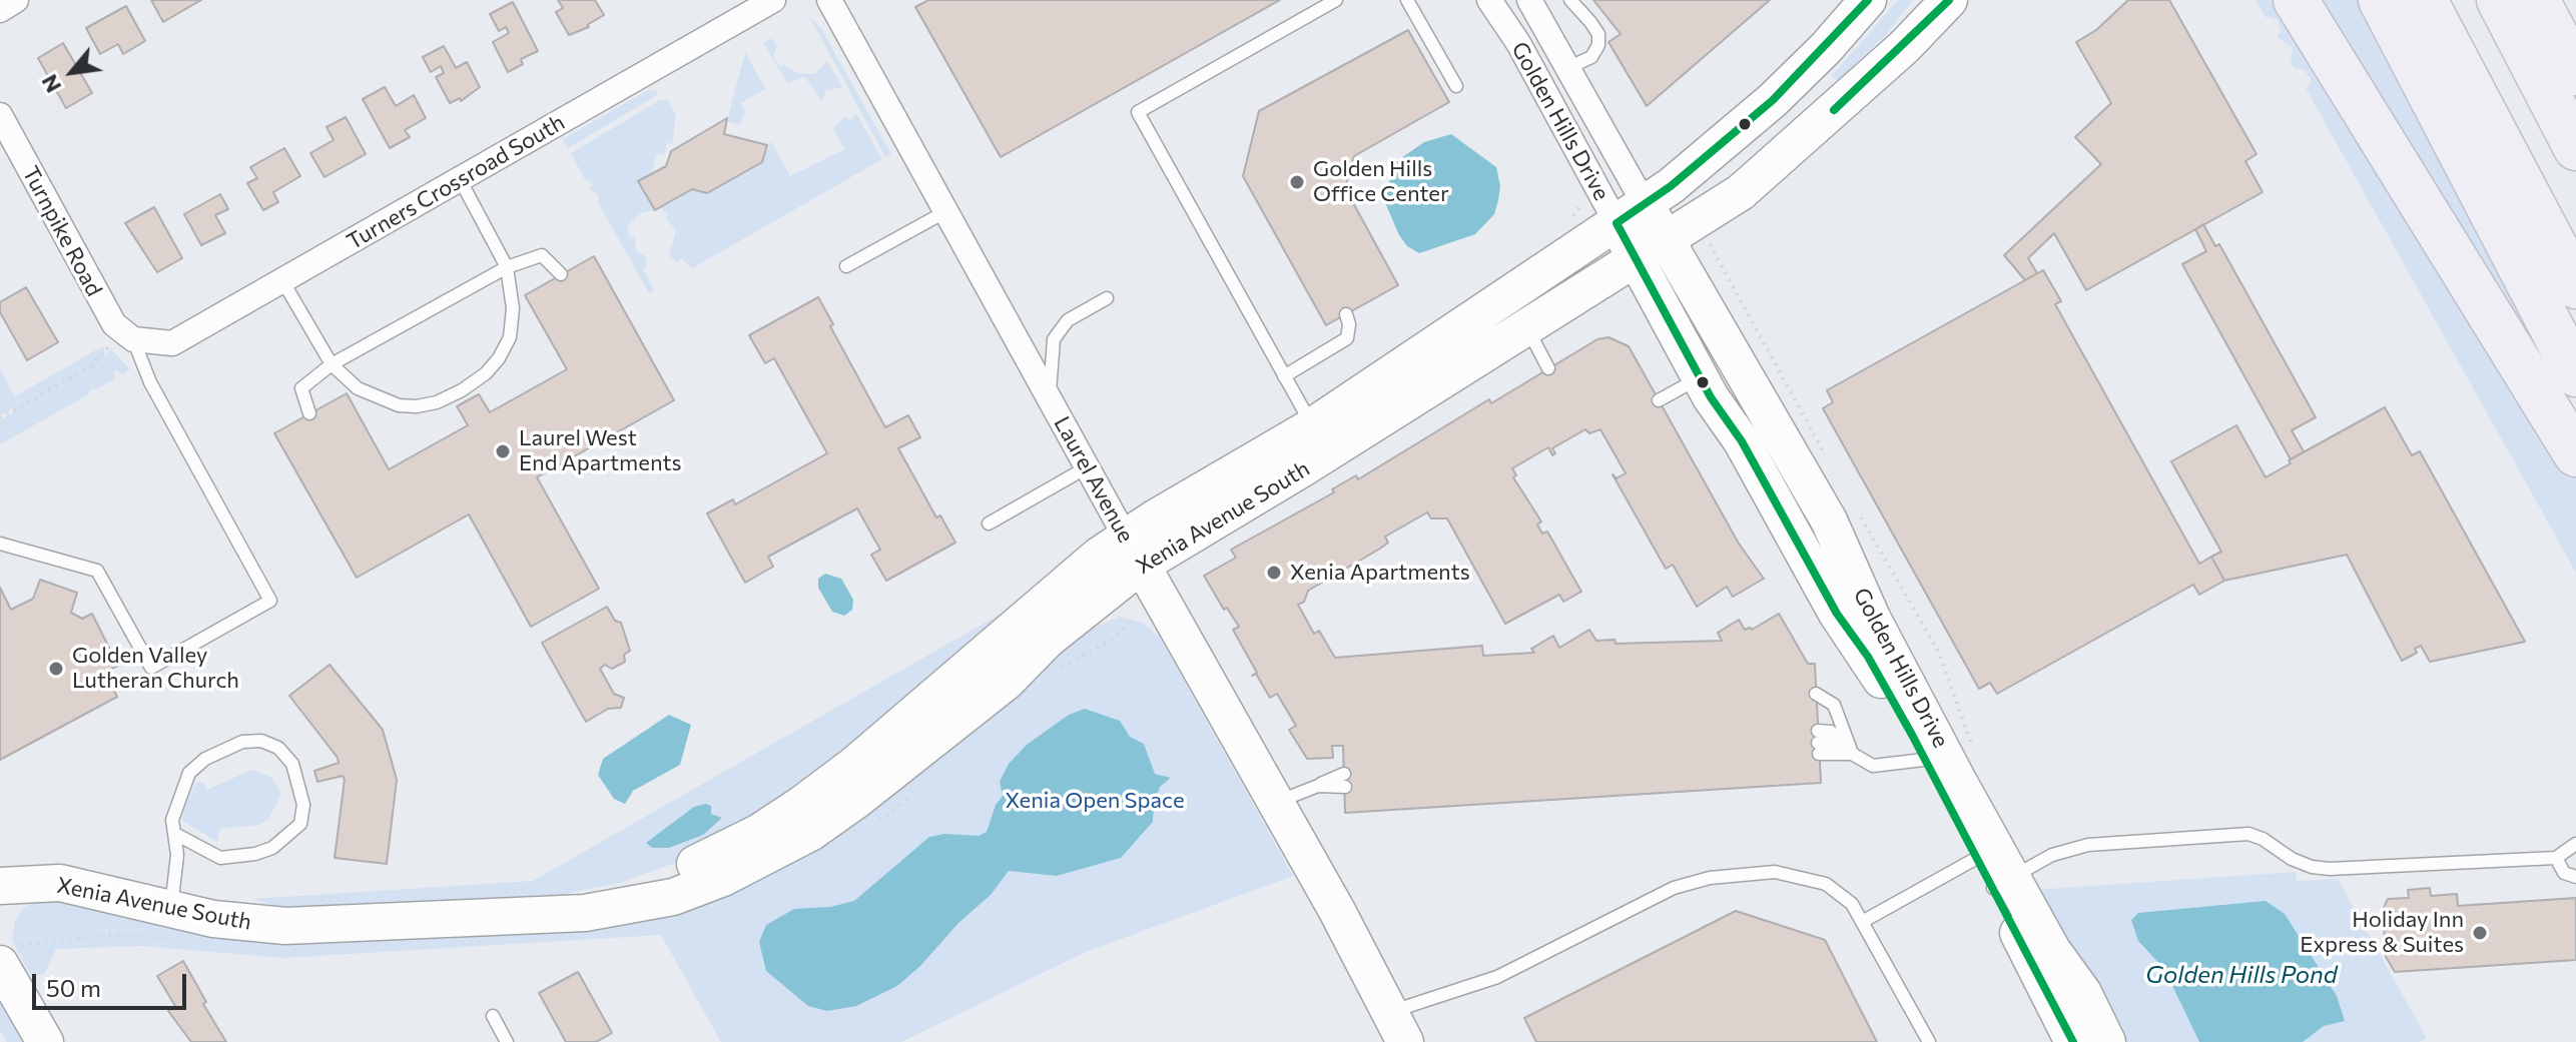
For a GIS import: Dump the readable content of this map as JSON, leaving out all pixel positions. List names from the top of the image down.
{
  "streets": {
    "street": [
      "Golden Hills Drive",
      "Turners Crossroad South",
      "Turnpike Road",
      "Laurel Avenue",
      "Xenia Avenue South"
    ]
  },
  "crossings": [
    ["Golden Hills Drive", "Xenia Avenue South"],
    ["Turners Crossroad South", "Turnpike Road"],
    ["Laurel Avenue", "Xenia Avenue South"]
  ],
  "water": ["Golden Hills Pond"],
  "parks": ["Xenia Open Space"],
  "places": [
    "Golden Hills Office Center",
    "Laurel West End Apartments",
    "Xenia Apartments",
    "Golden Valley Lutheran Church",
    "Holiday Inn Express & Suites"
  ],
  "scale_bar": "50 m",
  "north": "bottom left"
}
